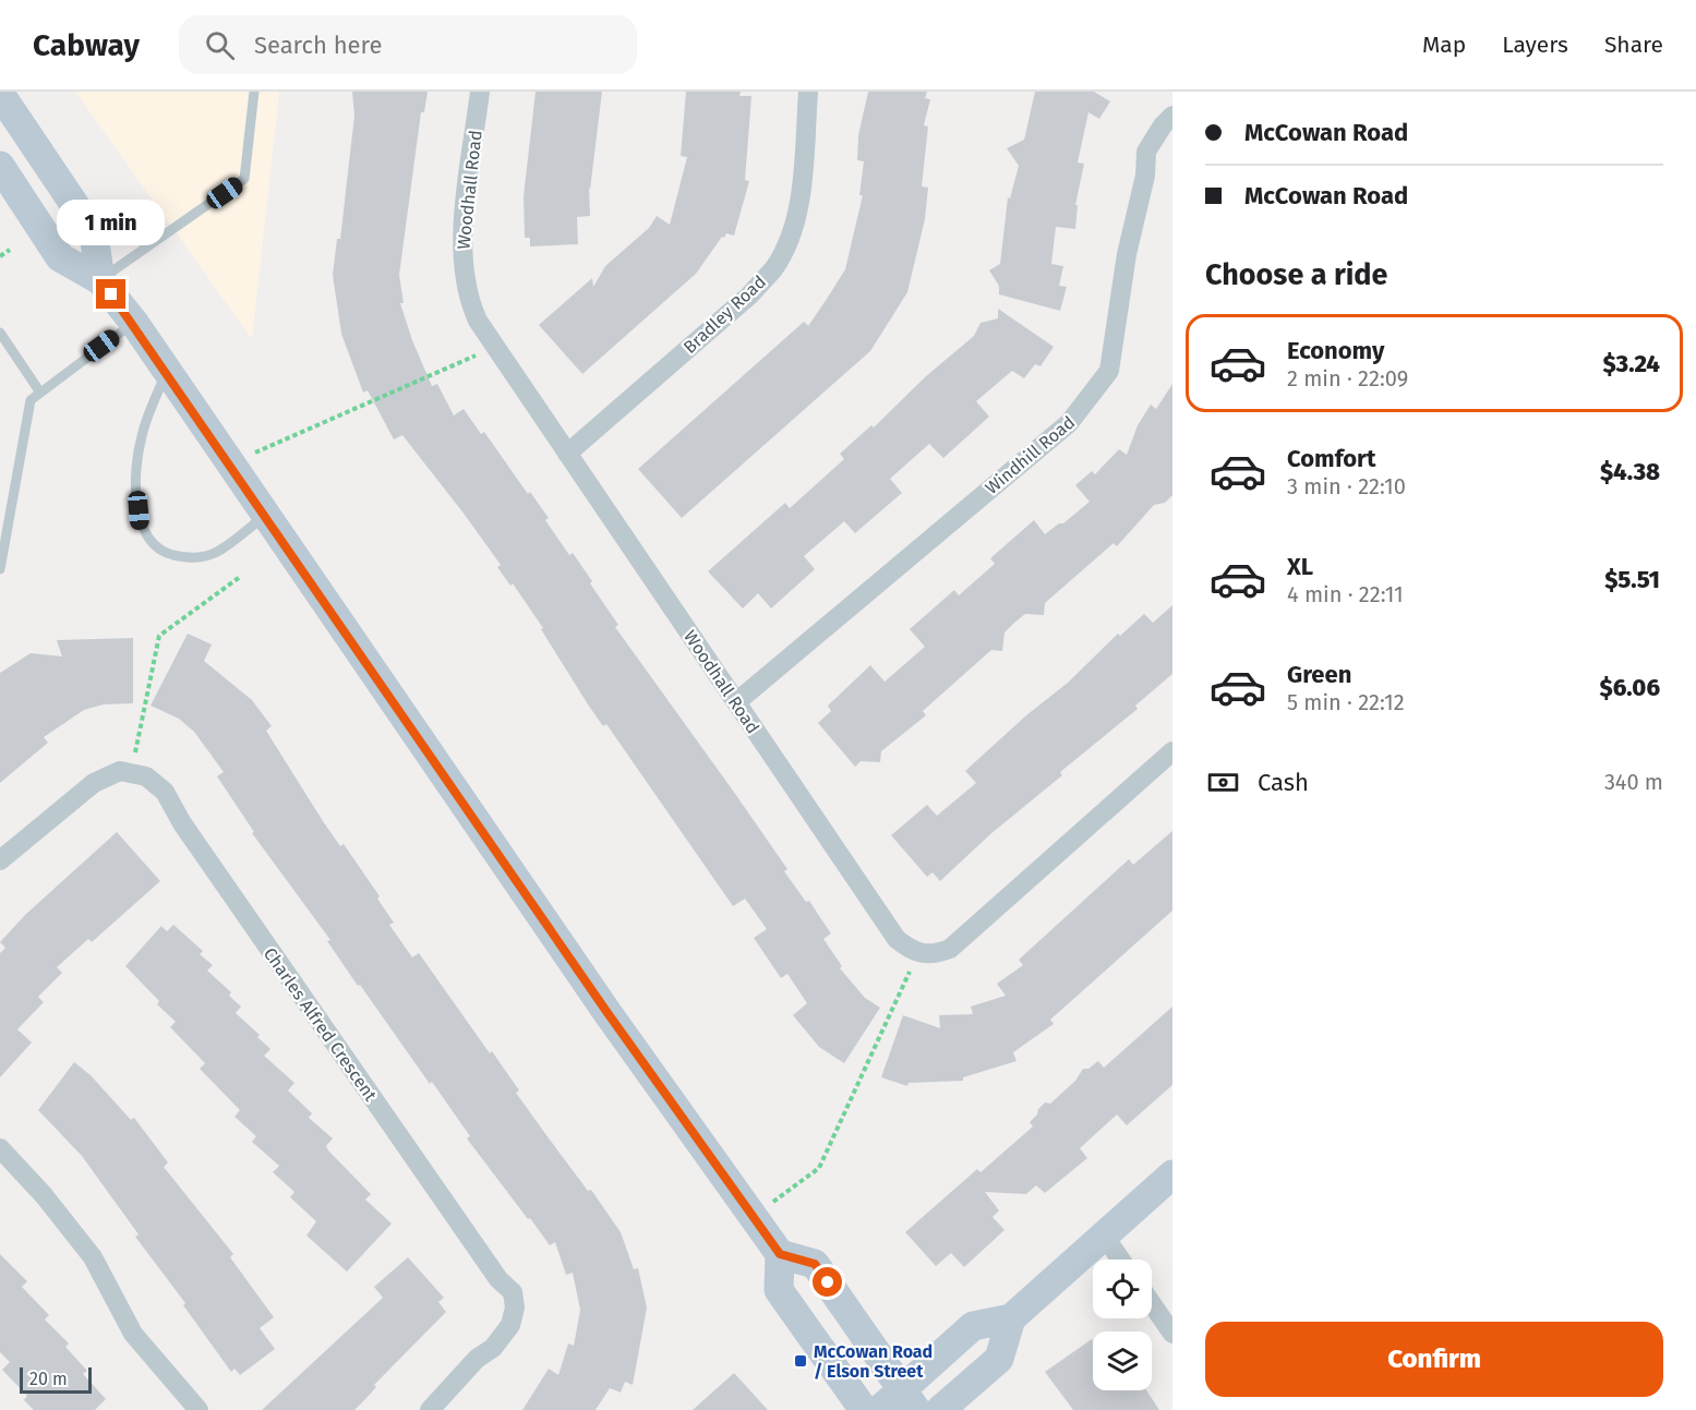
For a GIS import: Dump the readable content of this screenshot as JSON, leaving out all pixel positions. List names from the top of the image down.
{
  "streets": {
    "street": [
      "Woodhall Road",
      "Bradley Road",
      "Windhill Road",
      "Charles Alfred Crescent"
    ]
  },
  "crossings": [
    ["Woodhall Road", "Bradley Road"],
    ["Woodhall Road", "Windhill Road"]
  ],
  "places": {
    "transit": ["McCowan Road / Elson Street"]
  },
  "scale_bar": "20 m",
  "page": {
    "header": "Cabway",
    "search": "Search here",
    "nav": ["Map", "Layers", "Share"],
    "banner": ["McCowan Road", "McCowan Road"],
    "bubble": "1 min",
    "heading": "Choose a ride",
    "list": [
      {
        "name": "Economy",
        "note": "2 min · 22:09",
        "value": "$3.24"
      },
      {
        "name": "Comfort",
        "note": "3 min · 22:10",
        "value": "$4.38"
      },
      {
        "name": "XL",
        "note": "4 min · 22:11",
        "value": "$5.51"
      },
      {
        "name": "Green",
        "note": "5 min · 22:12",
        "value": "$6.06"
      }
    ],
    "pay": ["Cash", "340 m"],
    "buttons": "Confirm",
    "scale": "20 m"
  }
}
